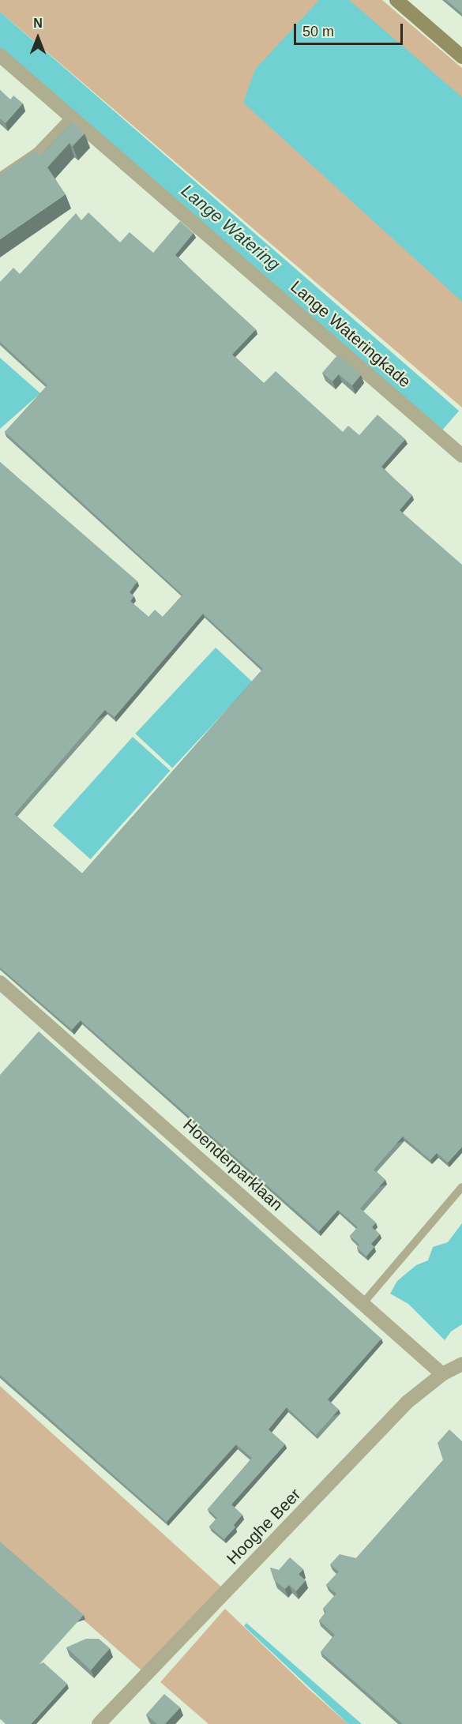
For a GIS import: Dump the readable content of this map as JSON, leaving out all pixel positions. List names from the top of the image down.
{
  "streets": {
    "street": ["Lange Wateringkade", "Hoenderparklaan", "Hooghe Beer"]
  },
  "crossings": [
    ["Hoenderparklaan", "Hooghe Beer"]
  ],
  "water": ["Lange Watering"],
  "scale_bar": "50 m",
  "north": "top"
}
